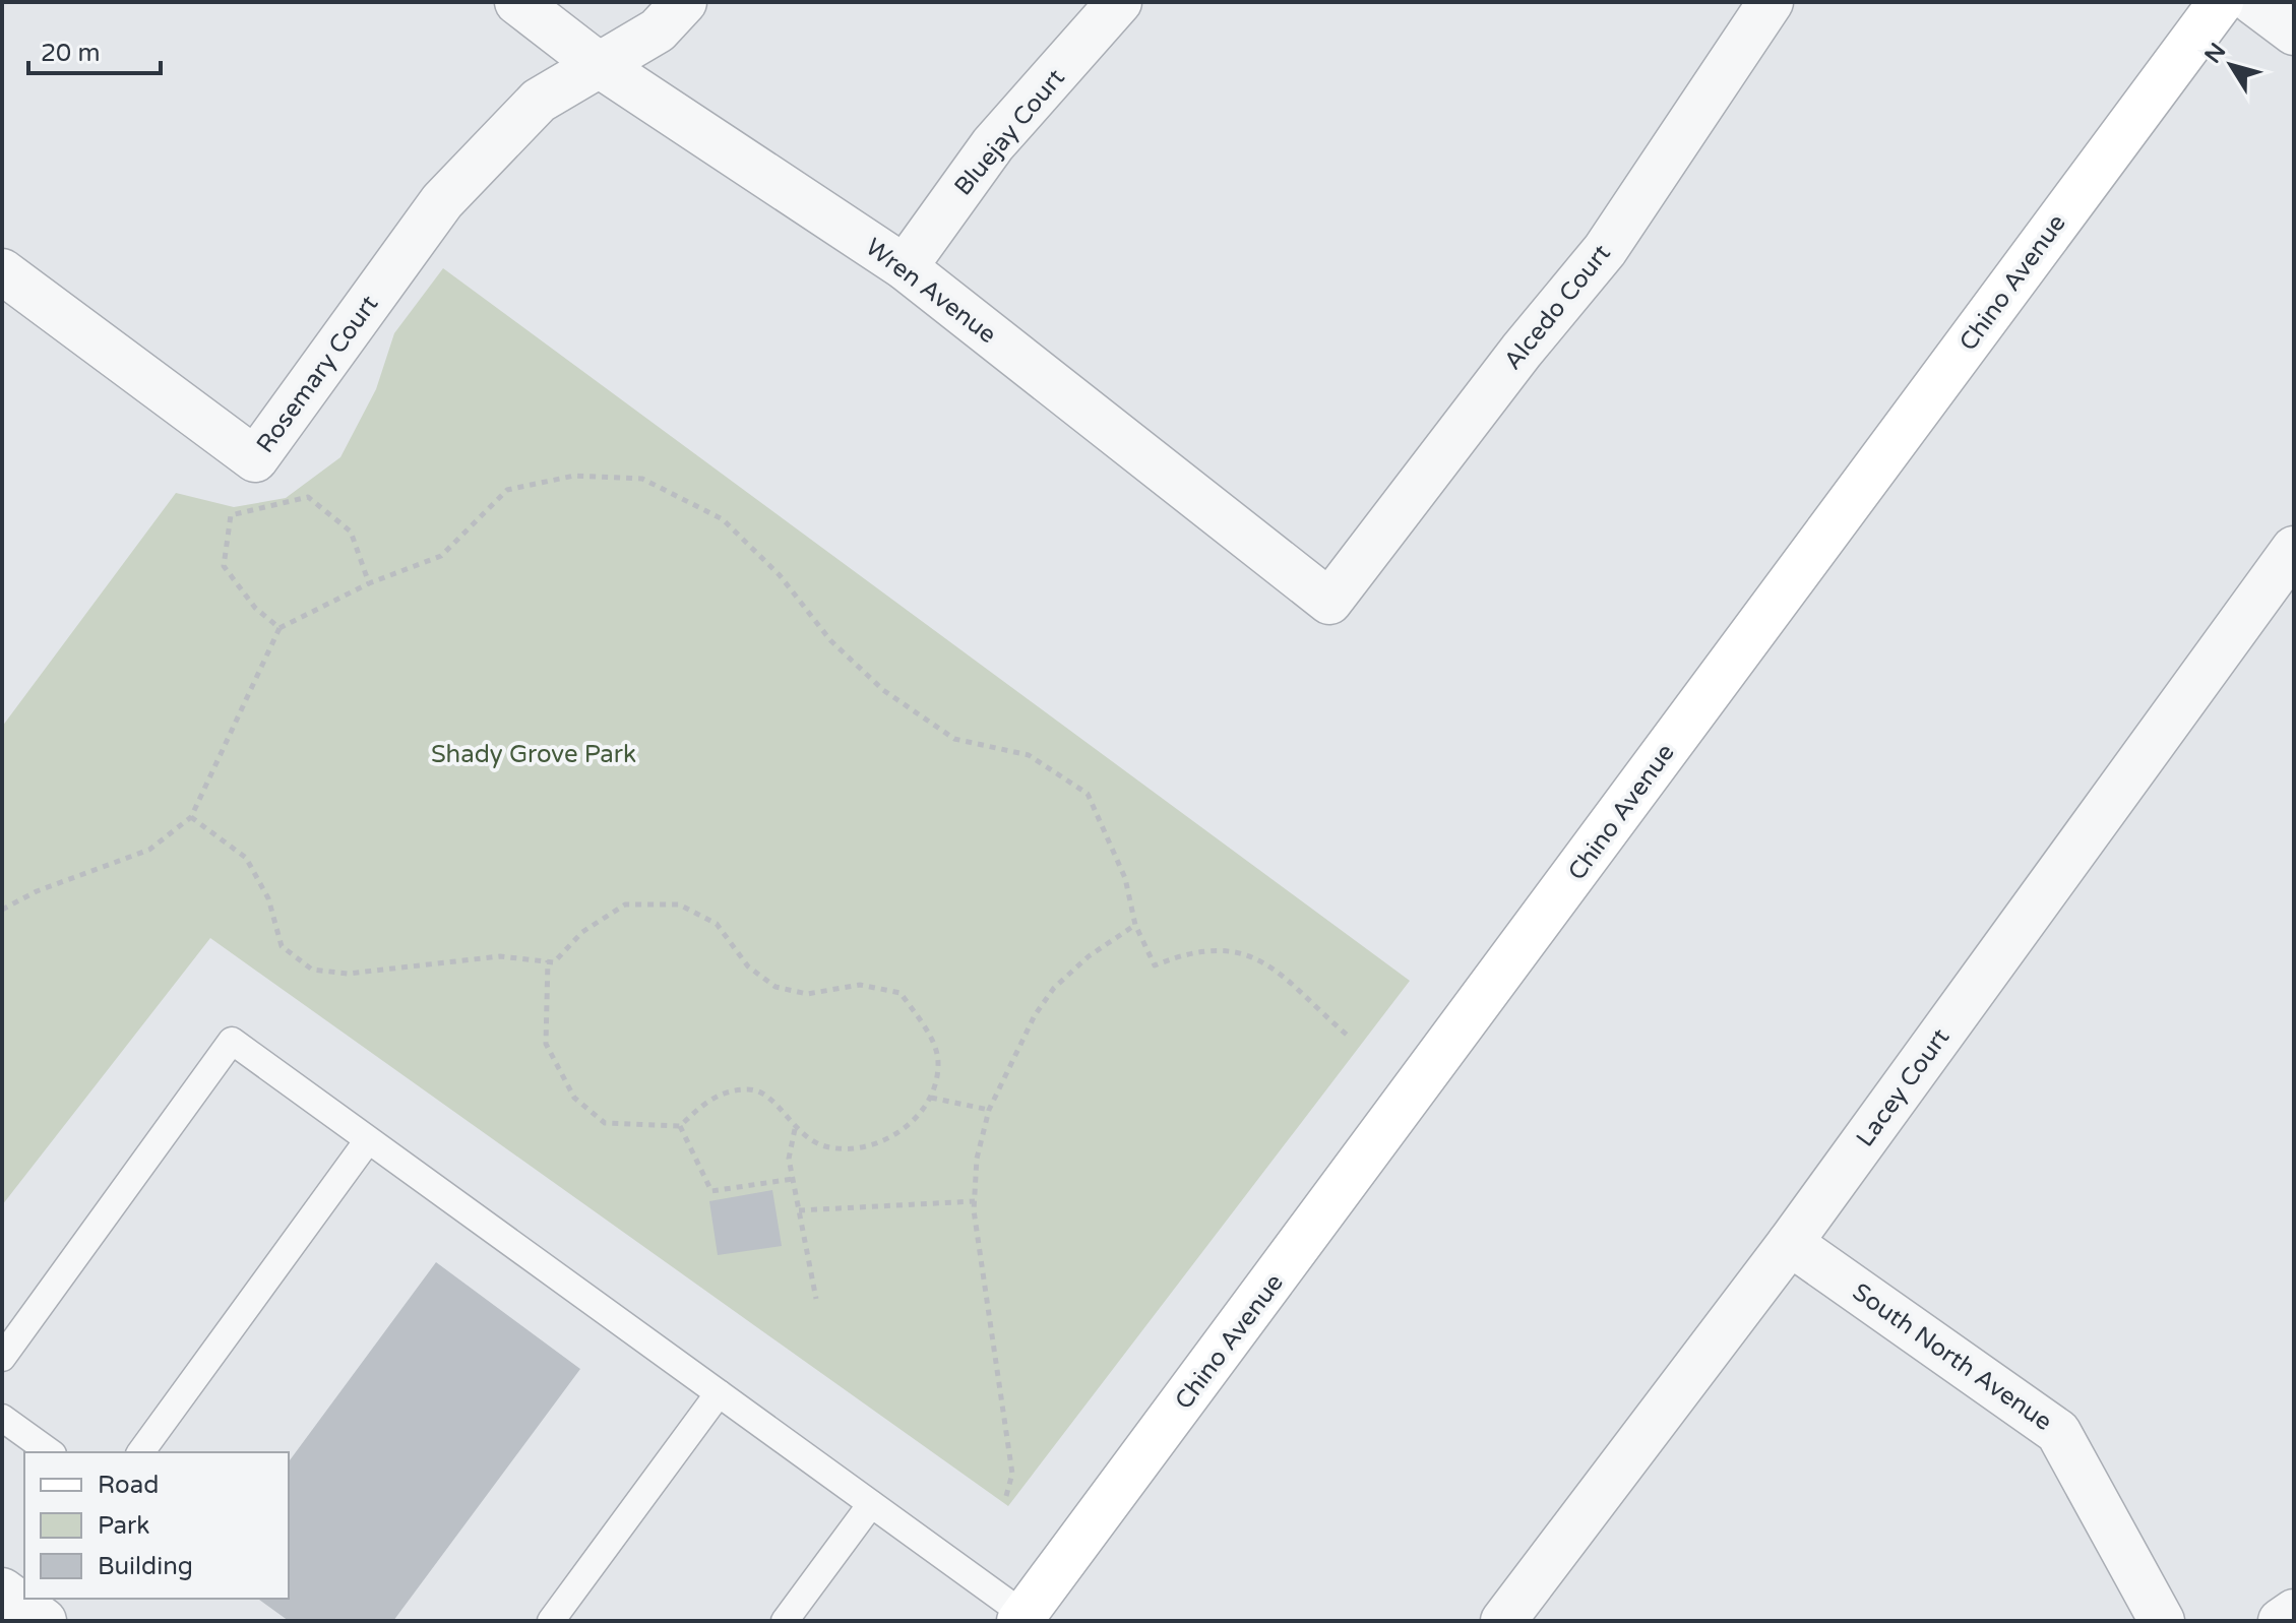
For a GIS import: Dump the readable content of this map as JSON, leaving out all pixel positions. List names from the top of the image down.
{
  "streets": {
    "main road": ["Chino Avenue"],
    "street": [
      "Bluejay Court",
      "Wren Avenue",
      "Alcedo Court",
      "Rosemary Court",
      "Lacey Court",
      "South North Avenue"
    ]
  },
  "crossings": [
    ["Bluejay Court", "Wren Avenue"],
    ["Wren Avenue", "Alcedo Court"],
    ["Wren Avenue", "Rosemary Court"],
    ["Lacey Court", "South North Avenue"]
  ],
  "parks": ["Shady Grove Park"],
  "legend": ["Road", "Park", "Building"],
  "scale_bar": "20 m",
  "north": "top left"
}
